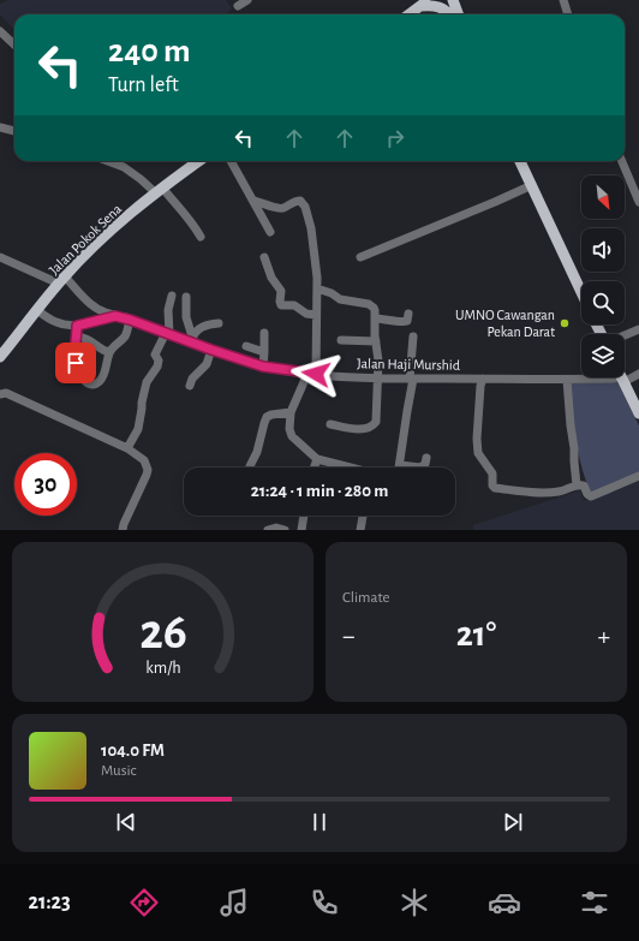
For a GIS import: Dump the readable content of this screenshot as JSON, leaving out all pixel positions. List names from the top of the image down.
{
  "streets": {
    "main road": ["Jalan Pokok Sena"],
    "street": ["Jalan Haji Murshid"]
  },
  "crossings": [
    ["Jalan Pokok Sena", "Jalan Haji Murshid"]
  ],
  "places": ["UMNO Cawangan Pekan Darat"],
  "north": "bottom right",
  "page": {
    "turn": ["240 m", "Turn left"],
    "limit": "30",
    "trip": "21:24 · 1 min · 280 m",
    "tile": "Climate",
    "heat": ["−", "21°", "+"],
    "song": ["104.0 FM", "Music"],
    "tabs": "21:23",
    "gauge": ["26", "km/h"]
  }
}
